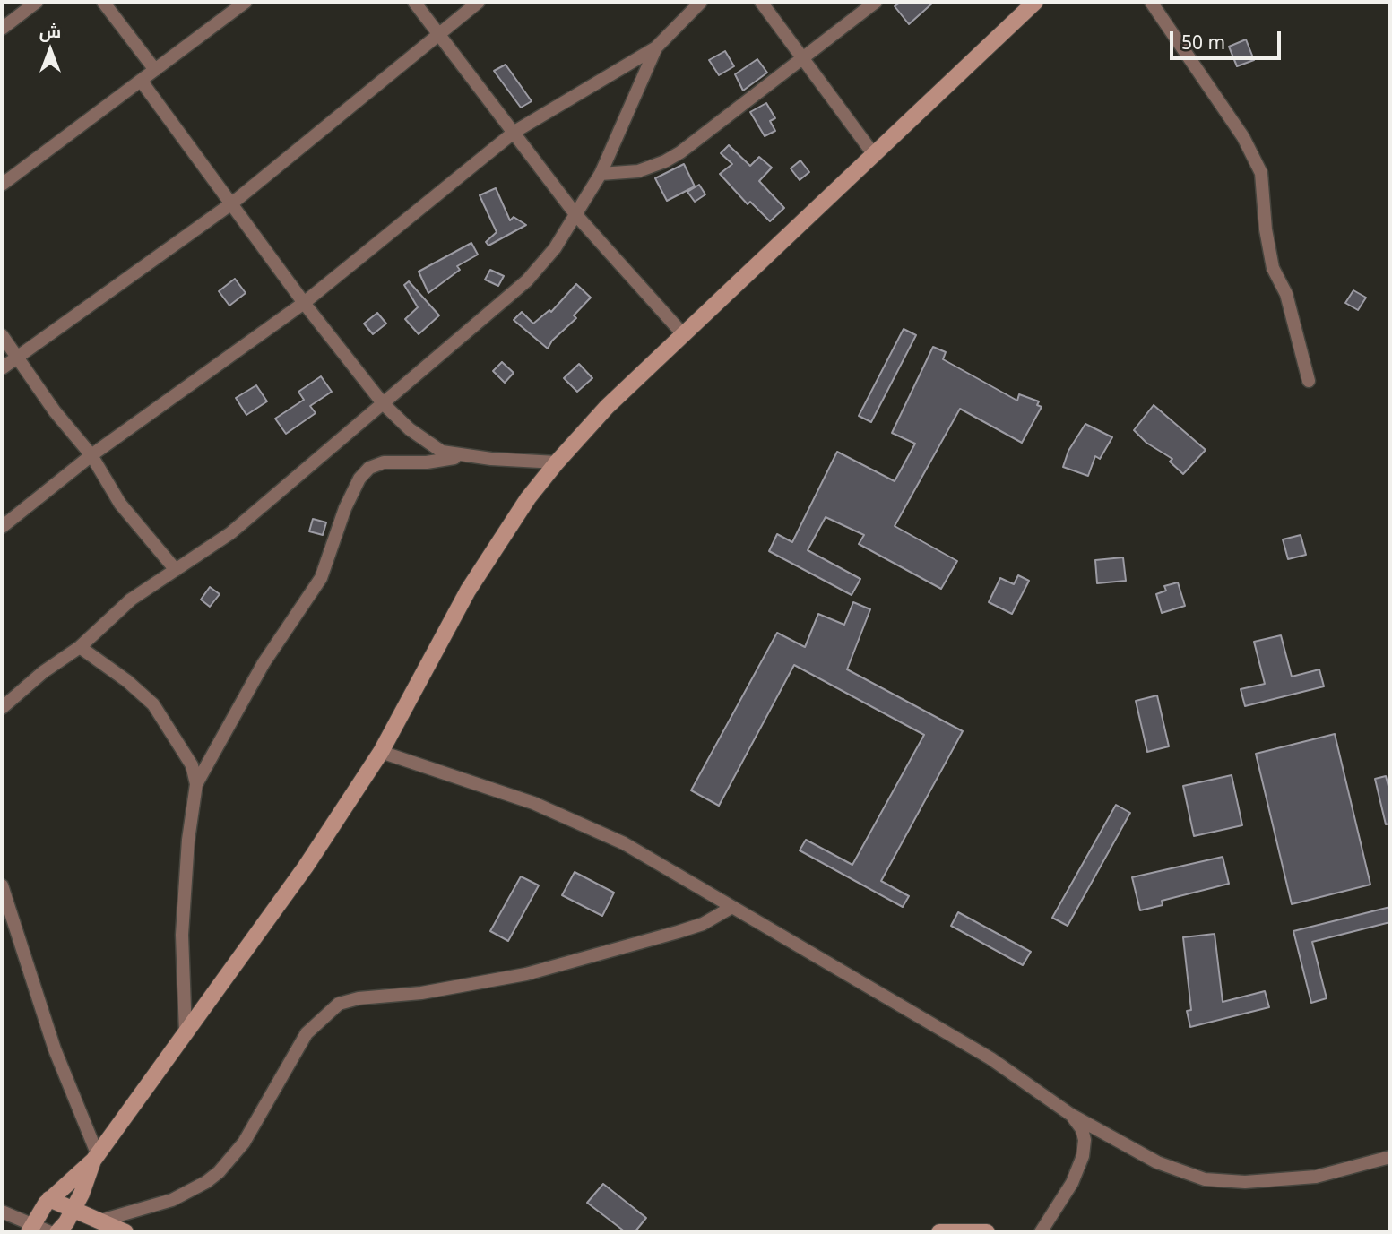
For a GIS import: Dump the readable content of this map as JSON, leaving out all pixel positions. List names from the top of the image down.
{
  "scale_bar": "50 m",
  "north": "top"
}
